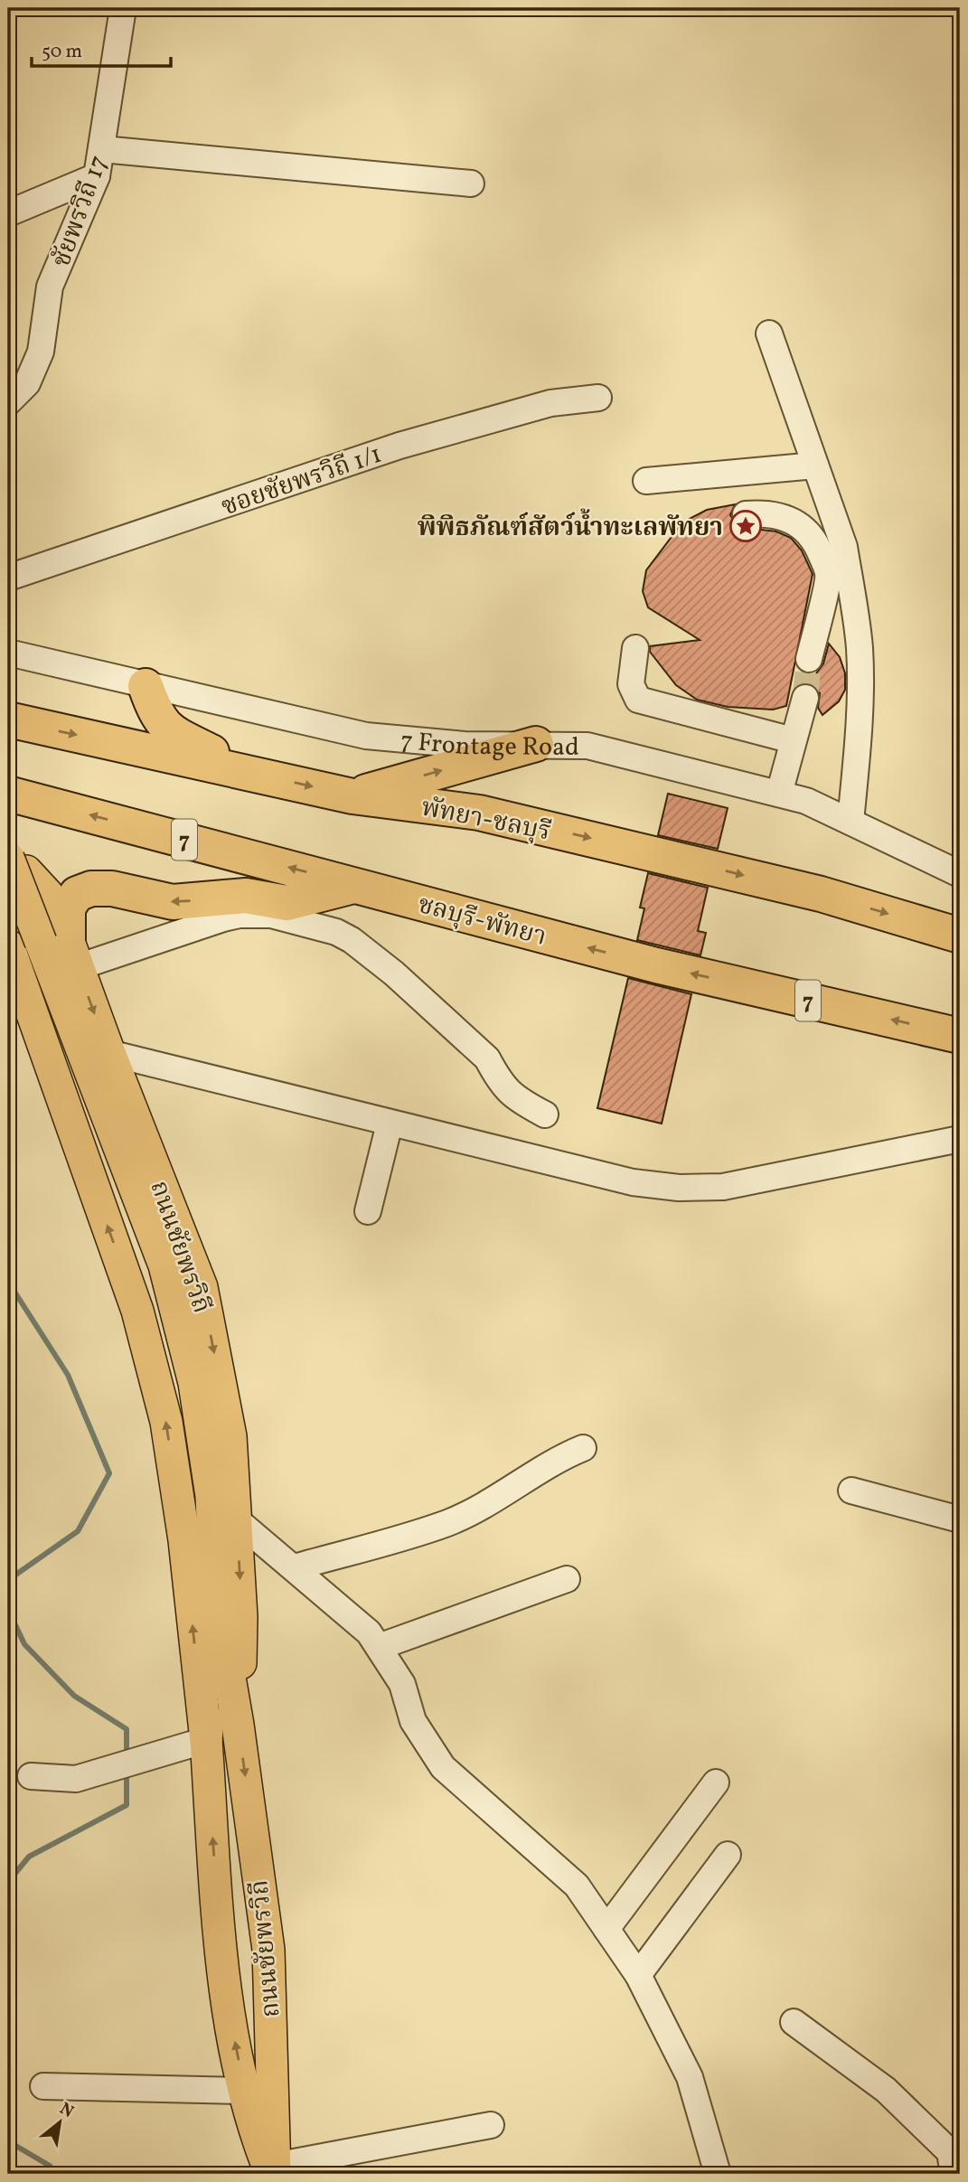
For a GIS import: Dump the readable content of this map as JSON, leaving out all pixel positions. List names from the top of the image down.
{
  "streets": {
    "highway": ["พัทยา-ชลบุรี", "7", "ชลบุรี-พัทยา"],
    "main road": ["ถนนชัยพรวิถี"],
    "street": ["ชัยพรวิถี 17", "ซอยชัยพรวิถี 1/1", "7 Frontage Road"]
  },
  "one_way": ["พัทยา-ชลบุรี", "ชลบุรี-พัทยา"],
  "places": {
    "place": ["พิพิธภัณฑ์สัตว์น้ำทะเลพัทยา"]
  },
  "scale_bar": "50 m",
  "north": "top right"
}
